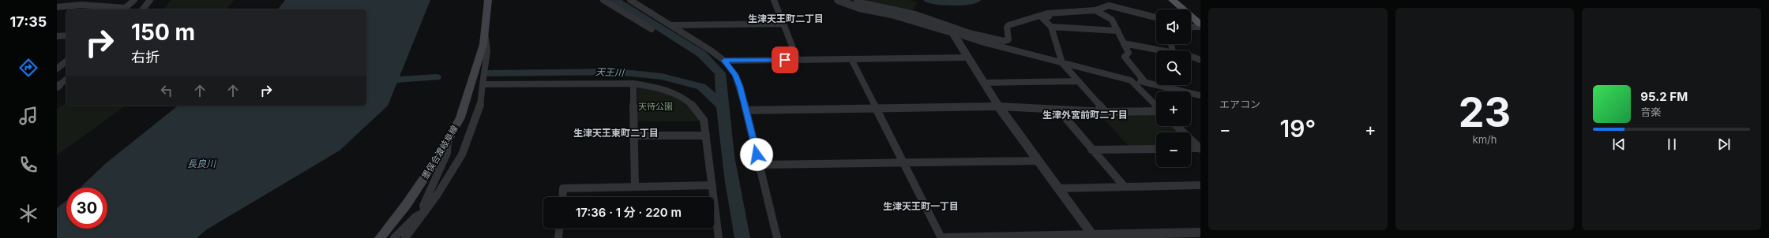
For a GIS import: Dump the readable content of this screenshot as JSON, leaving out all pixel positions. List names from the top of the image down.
{
  "streets": {
    "main road": ["墨俣合渡岐阜線"]
  },
  "districts": [
    "生津天王町二丁目",
    "生津外宮前町二丁目",
    "生津天王東町二丁目",
    "生津天王町一丁目"
  ],
  "water": ["天王川", "長良川"],
  "parks": ["天待公園"],
  "page": {
    "tabs": "17:35",
    "tile": [
      "エアコン",
      ["23", "km/h"]
    ],
    "map_buttons": ["+", "−"],
    "turn": ["150 m", "右折"],
    "song": ["95.2 FM", "音楽"],
    "heat": ["−", "19°", "+"],
    "limit": "30",
    "trip": "17:36 · 1 分 · 220 m"
  }
}
